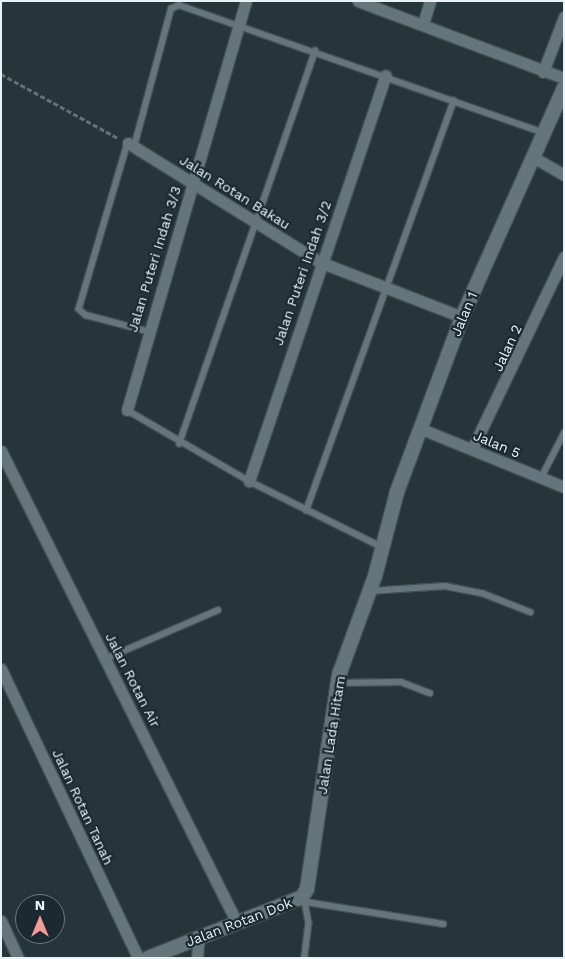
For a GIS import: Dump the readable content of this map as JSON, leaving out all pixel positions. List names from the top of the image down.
{
  "streets": {
    "street": [
      "Jalan Rotan Bakau",
      "Jalan Puteri Indah 3/3",
      "Jalan Puteri Indah 3/2",
      "Jalan 1",
      "Jalan 2",
      "Jalan 5",
      "Jalan Rotan Air",
      "Jalan Lada Hitam",
      "Jalan Rotan Tanah",
      "Jalan Rotan Dok"
    ]
  },
  "crossings": [
    ["Jalan Rotan Bakau", "Jalan Puteri Indah 3/3"],
    ["Jalan Rotan Bakau", "Jalan Puteri Indah 3/2"],
    ["Jalan Rotan Bakau", "Jalan 1"],
    ["Jalan 1", "Jalan 5"],
    ["Jalan 1", "Jalan Lada Hitam"],
    ["Jalan 2", "Jalan 5"],
    ["Jalan Rotan Air", "Jalan Rotan Dok"],
    ["Jalan Lada Hitam", "Jalan Rotan Dok"]
  ],
  "north": "top"
}
